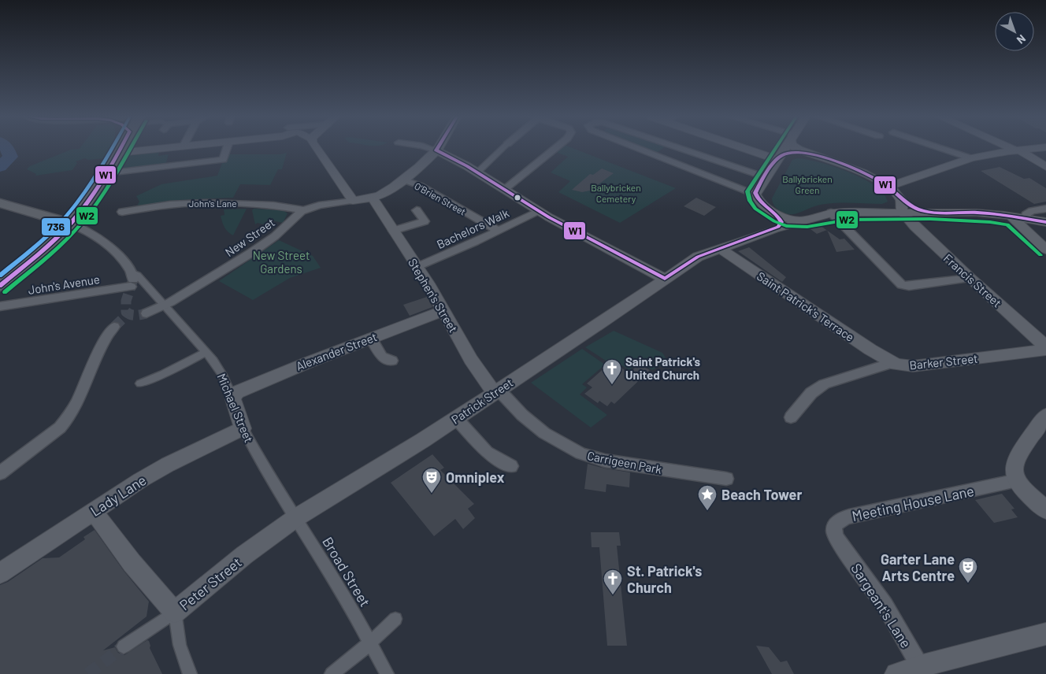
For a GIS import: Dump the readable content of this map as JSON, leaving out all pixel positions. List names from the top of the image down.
{
  "streets": {
    "street": [
      "O'Brien Street",
      "John's Lane",
      "Bachelors Walk",
      "New Street",
      "Francis Street",
      "John's Avenue",
      "Stephen's Street",
      "Saint Patrick's Terrace",
      "Alexander Street",
      "Barker Street",
      "Patrick Street",
      "Michael Street",
      "Carrigeen Park",
      "Lady Lane",
      "Meeting House Lane",
      "Broad Street",
      "Peter Street",
      "Sargeant's Lane"
    ]
  },
  "crossings": [
    ["O'Brien Street", "Bachelors Walk"],
    ["John's Lane", "New Street"],
    ["Bachelors Walk", "Stephen's Street"],
    ["New Street", "Michael Street"],
    ["Francis Street", "Patrick Street"],
    ["John's Avenue", "Michael Street"],
    ["Stephen's Street", "Alexander Street"],
    ["Stephen's Street", "Patrick Street"],
    ["Stephen's Street", "Carrigeen Park"],
    ["Saint Patrick's Terrace", "Barker Street"],
    ["Saint Patrick's Terrace", "Patrick Street"],
    ["Alexander Street", "Michael Street"],
    ["Patrick Street", "Michael Street"],
    ["Patrick Street", "Carrigeen Park"],
    ["Patrick Street", "Broad Street"],
    ["Patrick Street", "Peter Street"],
    ["Michael Street", "Lady Lane"],
    ["Michael Street", "Broad Street"],
    ["Michael Street", "Peter Street"],
    ["Meeting House Lane", "Sargeant's Lane"],
    ["Broad Street", "Peter Street"]
  ],
  "parks": ["Ballybricken Green", "Ballybricken Cemetery", "New Street Gardens"],
  "places": {
    "church": ["Saint Patrick's United Church", "St. Patrick's Church"],
    "theatre": ["Omniplex", "Garter Lane Arts Centre"],
    "place": ["Beach Tower"]
  },
  "lines": ["transit line W1", "transit line W2", "transit line 736"],
  "north": "bottom right"
}
